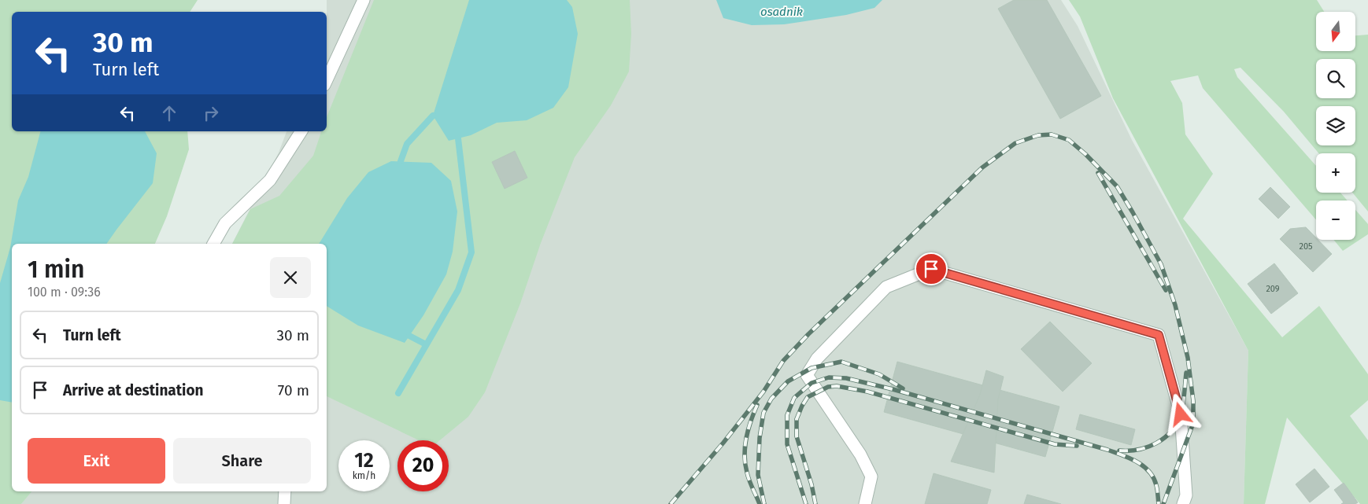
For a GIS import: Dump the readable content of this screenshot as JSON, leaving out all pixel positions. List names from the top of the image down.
{
  "water": ["osadnik"],
  "house_numbers": ["205", "209"],
  "north": "bottom",
  "page": {
    "map_buttons": ["+", "−"],
    "turn": ["30 m", "Turn left"],
    "heading": ["1 min", "100 m · 09:36"],
    "list": [
      {
        "name": "Turn left",
        "value": "30 m"
      },
      {
        "name": "Arrive at destination",
        "value": "70 m"
      }
    ],
    "buttons": ["Exit", "Share"],
    "speed": "12 km/h",
    "limit": "20"
  }
}
